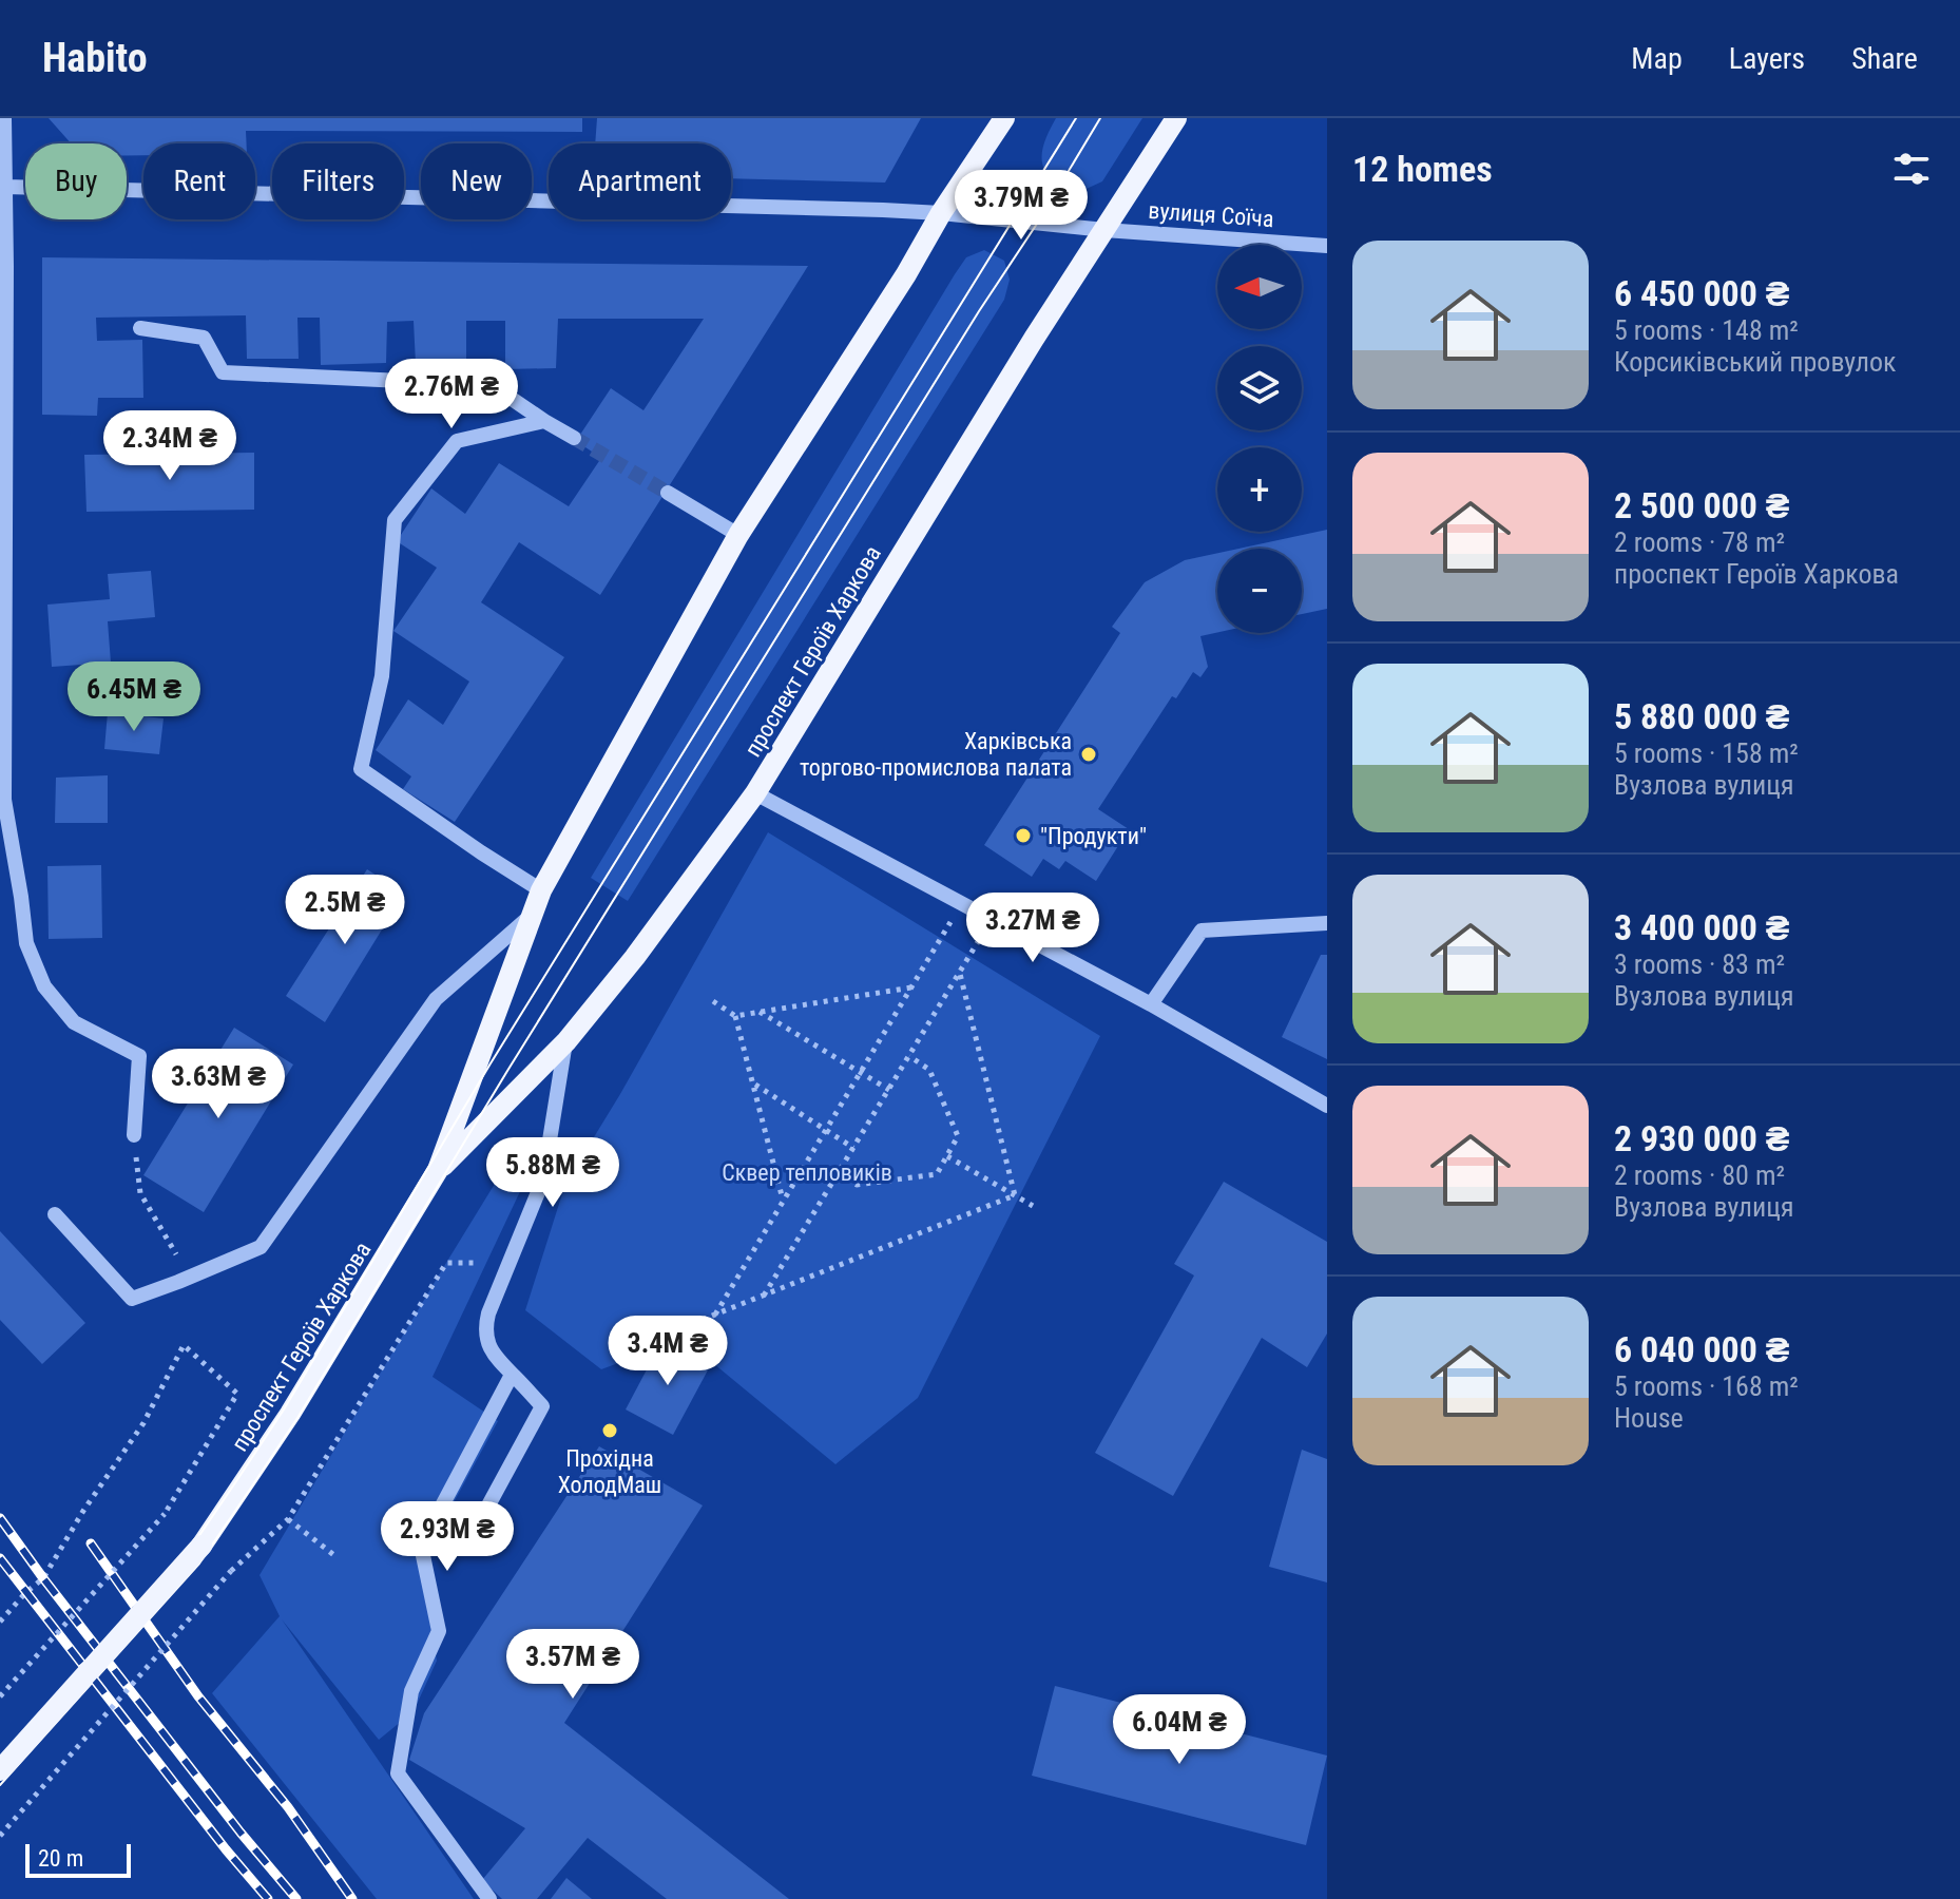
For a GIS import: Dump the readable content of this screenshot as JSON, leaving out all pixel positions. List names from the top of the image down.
{
  "streets": {
    "main road": ["проспект Героїв Харкова"],
    "street": ["вулиця Соїча"]
  },
  "crossings": [
    ["вулиця Соїча", "проспект Героїв Харкова"]
  ],
  "parks": ["Сквер тепловиків"],
  "places": ["Харківська торгово-промислова палата", "\"Продукти\"", "Прохідна ХолодМаш"],
  "scale_bar": "20 m",
  "north": "left",
  "page": {
    "header": "Habito",
    "nav": ["Map", "Layers", "Share"],
    "heading": "12 homes",
    "chip": [
      "Buy",
      "Rent",
      "Filters",
      "New",
      "Apartment"
    ],
    "price": [
      "3.79M ₴",
      "2.76M ₴",
      "2.34M ₴",
      "6.45M ₴",
      "2.5M ₴",
      "3.27M ₴",
      "3.63M ₴",
      "5.88M ₴",
      "3.4M ₴",
      "2.93M ₴",
      "3.57M ₴",
      "6.04M ₴"
    ],
    "list": [
      {
        "name": "6 450 000 ₴",
        "note": "5 rooms · 148 m² · Корсиківський провулок"
      },
      {
        "name": "2 500 000 ₴",
        "note": "2 rooms · 78 m² · проспект Героїв Харкова"
      },
      {
        "name": "5 880 000 ₴",
        "note": "5 rooms · 158 m² · Вузлова вулиця"
      },
      {
        "name": "3 400 000 ₴",
        "note": "3 rooms · 83 m² · Вузлова вулиця"
      },
      {
        "name": "2 930 000 ₴",
        "note": "2 rooms · 80 m² · Вузлова вулиця"
      },
      {
        "name": "6 040 000 ₴",
        "note": "5 rooms · 168 m² · House"
      }
    ],
    "map_buttons": ["+", "−"],
    "scale": "20 m"
  }
}
